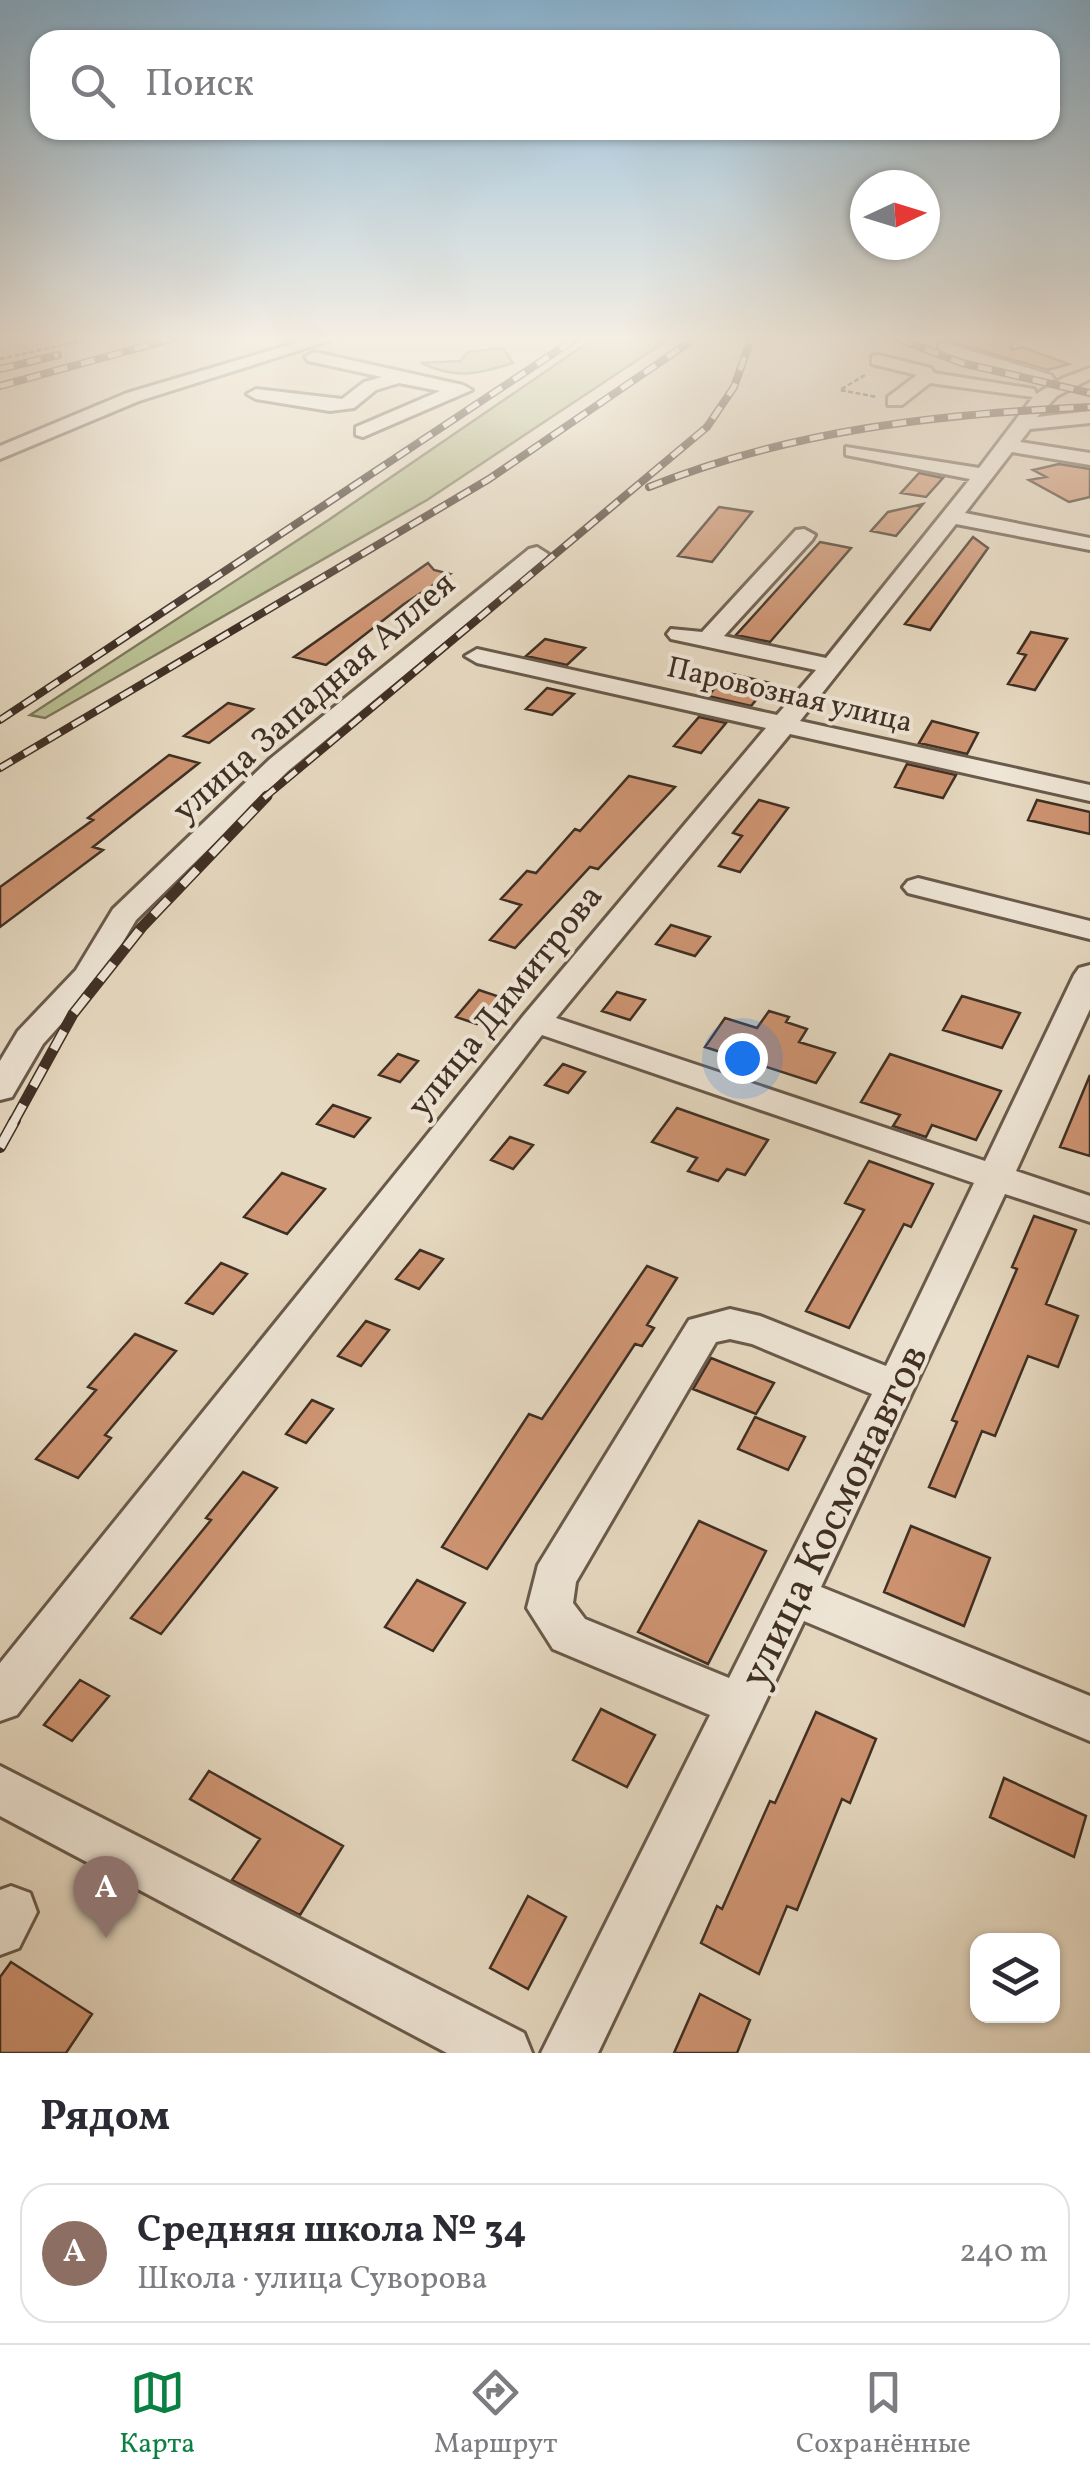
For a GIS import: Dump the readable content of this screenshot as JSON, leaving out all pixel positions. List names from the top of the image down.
{
  "streets": {
    "street": [
      "Паровозная улица",
      "улица Западная Аллея",
      "улица Димитрова",
      "улица Космонавтов"
    ]
  },
  "crossings": [
    ["Паровозная улица", "улица Димитрова"]
  ],
  "north": "right",
  "page": {
    "search": "Поиск",
    "pins": "A",
    "heading": "Рядом",
    "list": [
      {
        "mark": "A",
        "name": "Средняя школа № 34",
        "note": "Школа · улица Суворова",
        "value": "240 m"
      }
    ],
    "nav": ["Карта", "Маршрут", "Сохранённые"]
  }
}
